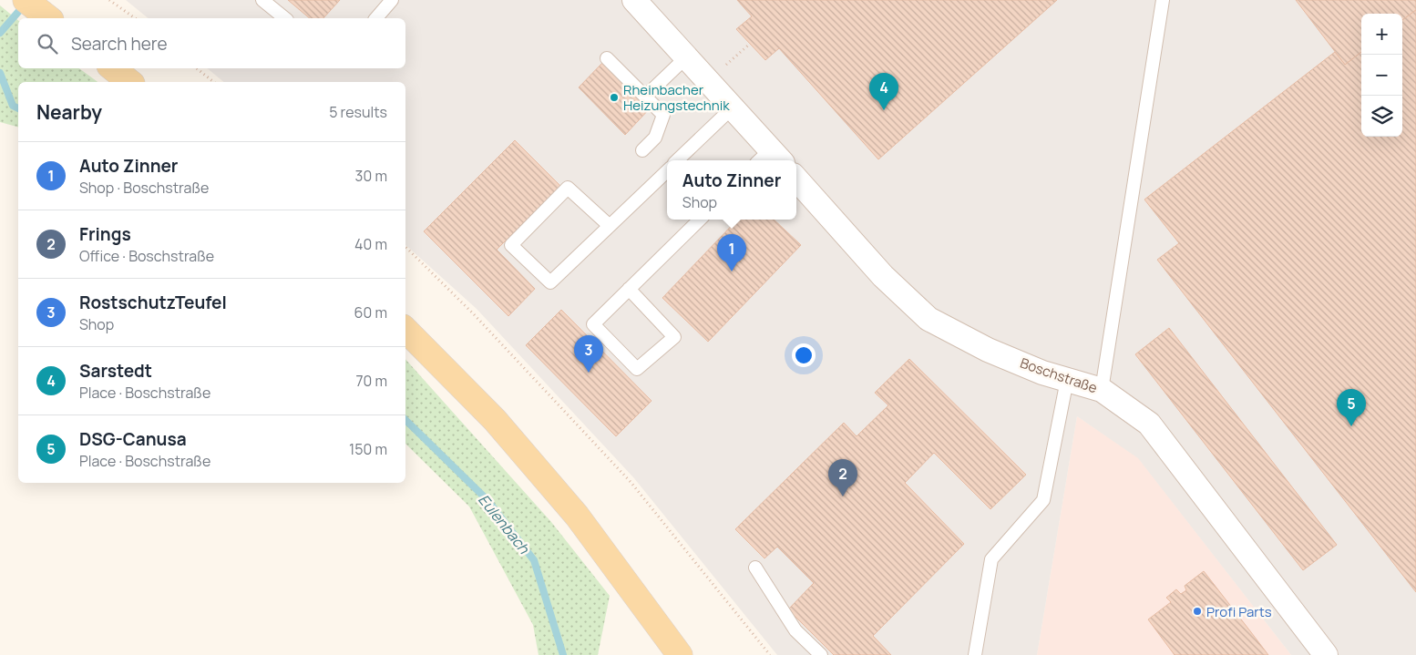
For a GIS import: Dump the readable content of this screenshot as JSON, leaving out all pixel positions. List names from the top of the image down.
{
  "streets": {
    "street": ["Boschstraße"]
  },
  "water": ["Eulenbach"],
  "places": ["Rheinbacher Heizungstechnik", "Profi Parts"],
  "page": {
    "map_buttons": ["+", "−"],
    "search": "Search here",
    "pins": [
      "4",
      "1",
      "3",
      "5",
      "2"
    ],
    "heading": ["Nearby", "5 results"],
    "list": [
      {
        "mark": "1",
        "name": "Auto Zinner",
        "note": "Shop · Boschstraße",
        "value": "30 m"
      },
      {
        "mark": "2",
        "name": "Frings",
        "note": "Office · Boschstraße",
        "value": "40 m"
      },
      {
        "mark": "3",
        "name": "RostschutzTeufel",
        "note": "Shop",
        "value": "60 m"
      },
      {
        "mark": "4",
        "name": "Sarstedt",
        "note": "Place · Boschstraße",
        "value": "70 m"
      },
      {
        "mark": "5",
        "name": "DSG-Canusa",
        "note": "Place · Boschstraße",
        "value": "150 m"
      }
    ],
    "popup": ["Auto Zinner", "Shop"]
  }
}
